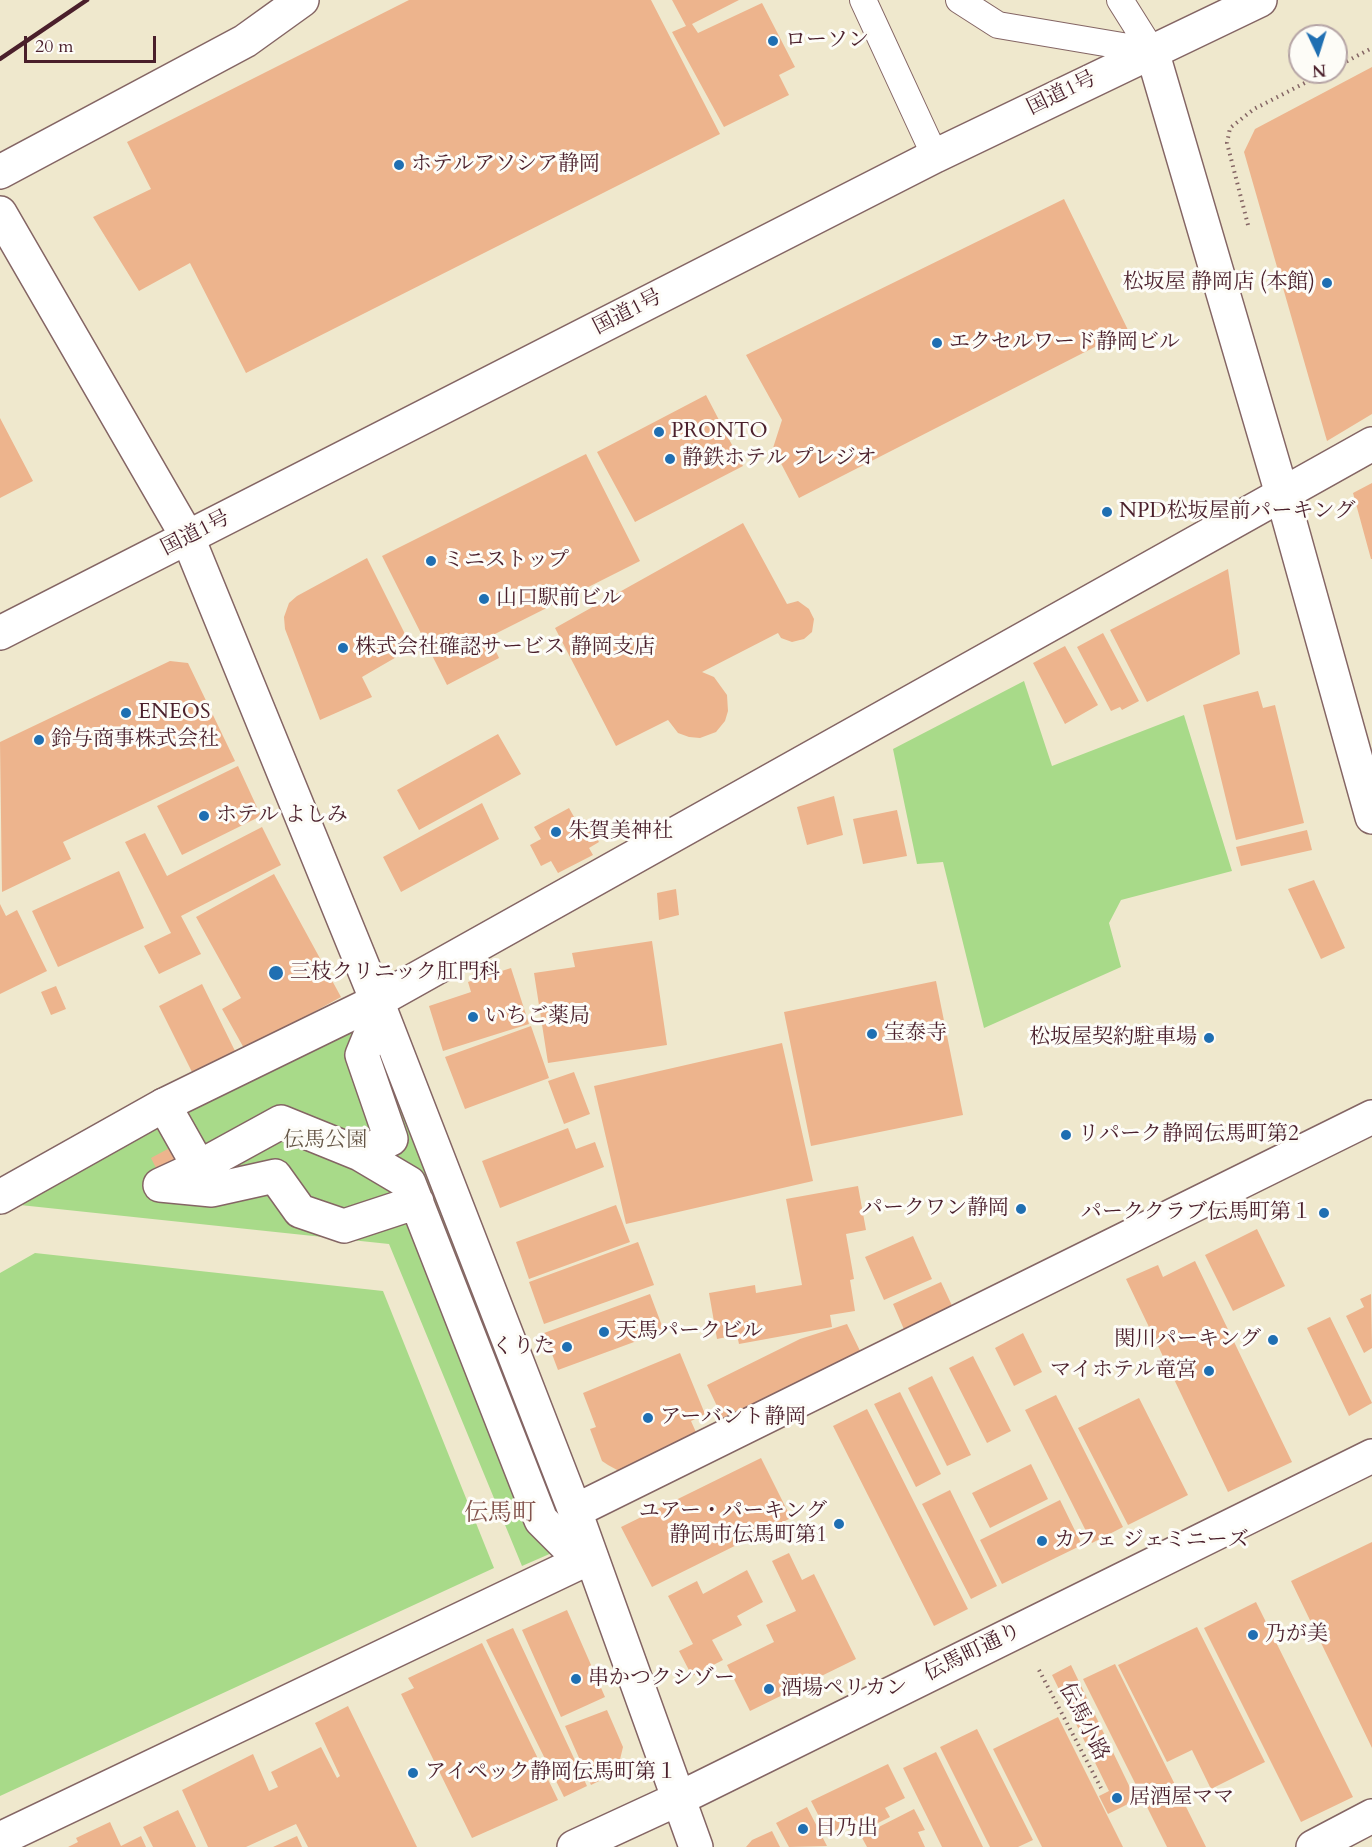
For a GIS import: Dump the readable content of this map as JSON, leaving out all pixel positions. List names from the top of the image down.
{
  "streets": {
    "main road": ["国道1号", "伝馬町通り"],
    "path": ["伝馬小路"]
  },
  "districts": ["伝馬町"],
  "parks": ["伝馬公園"],
  "places": [
    "ローソン",
    "ホテルアソシア静岡",
    "松坂屋 静岡店 (本館)",
    "エクセルワード静岡ビル",
    "PRONTO",
    "静鉄ホテル プレジオ",
    "NPD松坂屋前パーキング",
    "ミニストップ",
    "山口駅前ビル",
    "株式会社確認サービス 静岡支店",
    "ENEOS",
    "鈴与商事株式会社",
    "ホテル よしみ",
    "朱賀美神社",
    "三枝クリニック肛門科",
    "いちご薬局",
    "宝泰寺",
    "松坂屋契約駐車場",
    "リパーク静岡伝馬町第2",
    "パークワン静岡",
    "パーククラブ伝馬町第１",
    "天馬パークビル",
    "関川パーキング",
    "くりた",
    "マイホテル竜宮",
    "アーバント静岡",
    "ユアー・パーキング 静岡市伝馬町第1",
    "カフェ ジェミニーズ",
    "乃が美",
    "串かつクシゾー",
    "酒場ペリカン",
    "アイペック静岡伝馬町第１",
    "居酒屋ママ",
    "日乃出"
  ],
  "scale_bar": "20 m",
  "north": "bottom"
}
